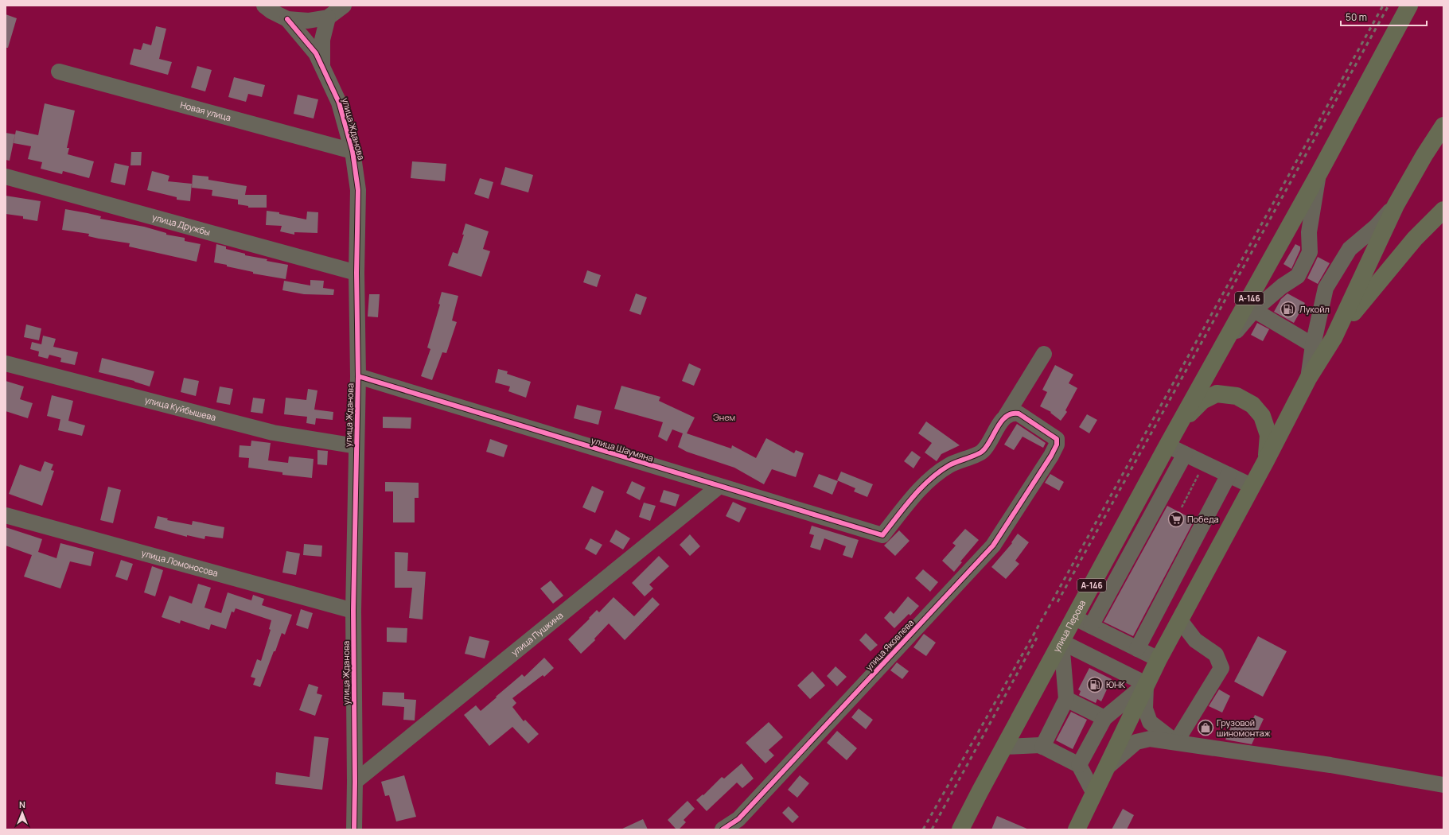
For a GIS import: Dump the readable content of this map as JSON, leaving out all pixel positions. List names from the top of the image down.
{
  "streets": {
    "highway": ["А-146", "улица Перова"],
    "street": [
      "Новая улица",
      "улица Жданова",
      "улица Дружбы",
      "улица Куйбышева",
      "улица Шаумяна",
      "улица Ломоносова",
      "улица Пушкина",
      "улица Яковлева"
    ]
  },
  "crossings": [
    ["Новая улица", "улица Жданова"],
    ["улица Жданова", "улица Дружбы"],
    ["улица Жданова", "улица Куйбышева"],
    ["улица Жданова", "улица Шаумяна"],
    ["улица Жданова", "улица Ломоносова"],
    ["улица Жданова", "улица Пушкина"],
    ["А-146", "улица Перова"],
    ["улица Шаумяна", "улица Пушкина"],
    ["улица Шаумяна", "улица Яковлева"]
  ],
  "parks": ["Энем"],
  "places": {
    "fuel station": ["Лукойл", "ЮНК"],
    "supermarket": ["Победа"],
    "shop": ["Грузовой шиномонтаж"]
  },
  "scale_bar": "50 m",
  "north": "top"
}
